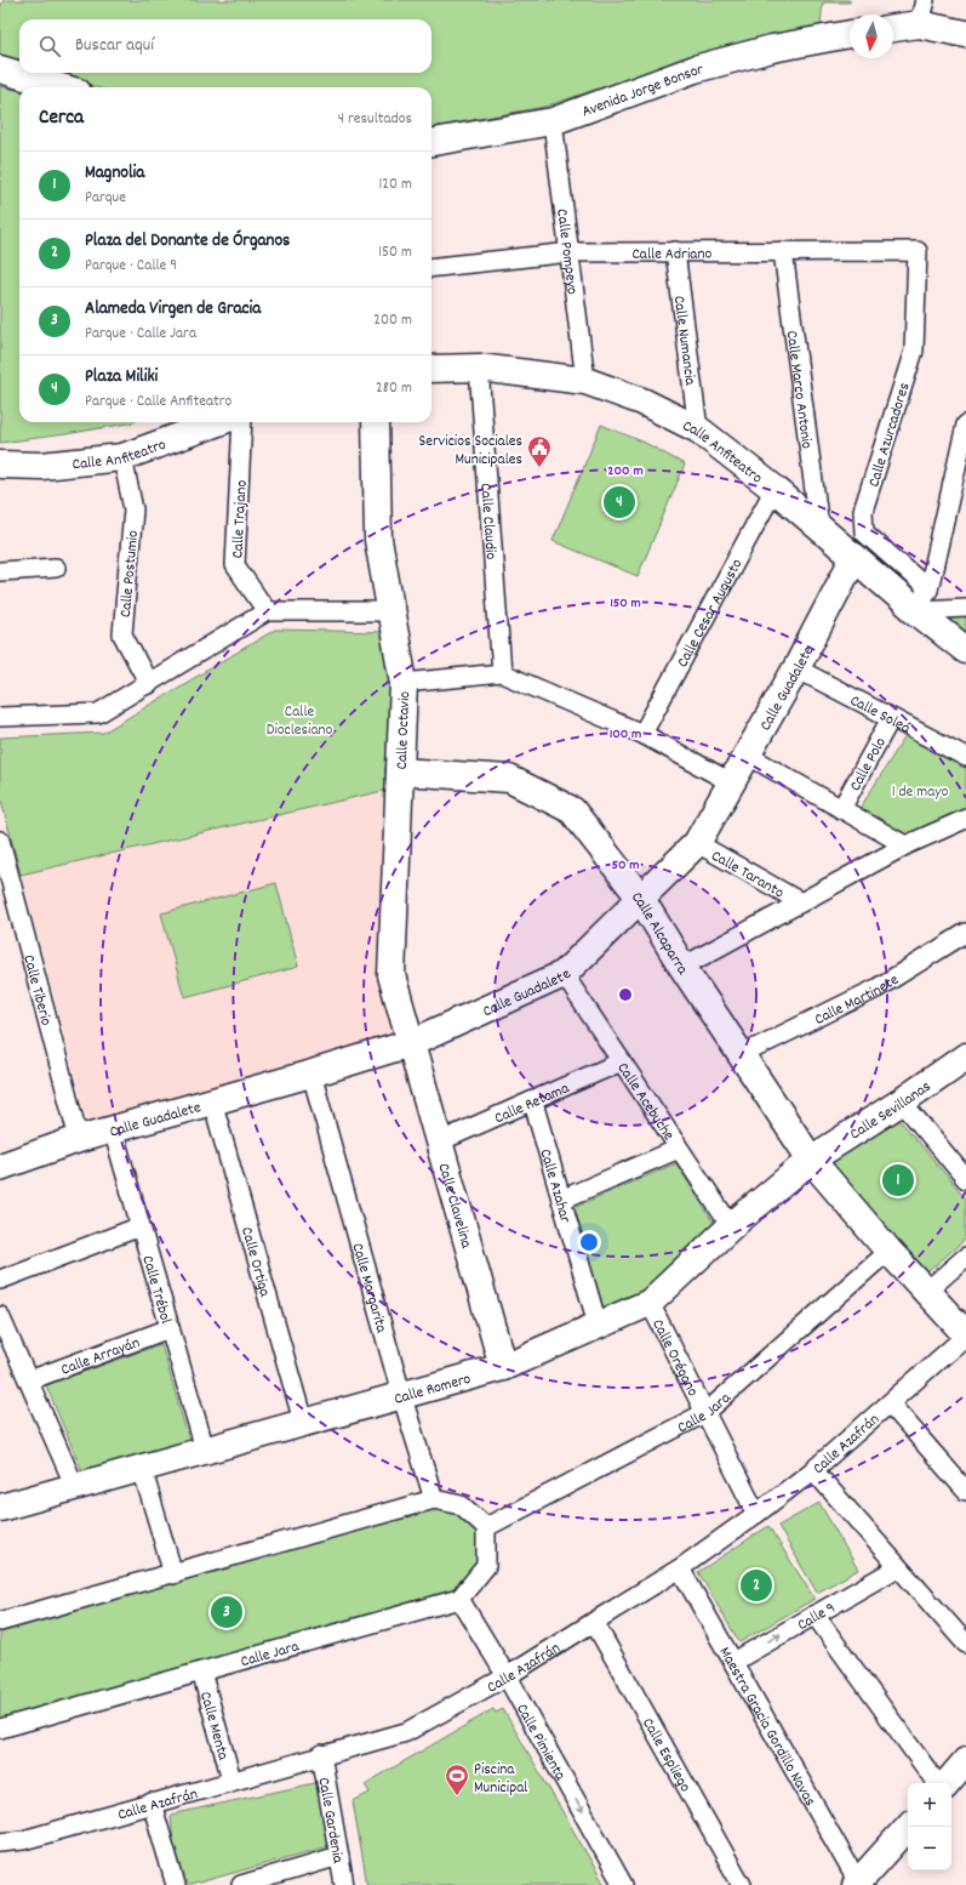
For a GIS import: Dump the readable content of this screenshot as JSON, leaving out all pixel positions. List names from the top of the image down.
{
  "streets": {
    "street": [
      "Avenida Jorge Bonsor",
      "Calle Pompeyo",
      "Calle Adriano",
      "Calle Numancia",
      "Calle Marco Antonio",
      "Calle Azurcadores",
      "Calle Anfiteatro",
      "Calle Trajano",
      "Calle Claudio",
      "Calle Postumio",
      "Calle Cesar Augusto",
      "Calle Guadalete",
      "Calle Soleá",
      "Calle Octavio",
      "Calle Polo",
      "Calle Taranto",
      "Calle Alcaparra",
      "Calle Tiberio",
      "Calle Martinete",
      "Calle Acebuche",
      "Calle Retama",
      "Calle Sevillanas",
      "Calle Azahar",
      "Calle Clavelina",
      "Calle Ortiga",
      "Calle Margarita",
      "Calle Trébol",
      "Calle Arrayán",
      "Calle Orégano",
      "Calle Romero",
      "Calle Jara",
      "Calle Azafrán",
      "Calle 9",
      "Maestra Gracia Gordillo Navas",
      "Calle Menta",
      "Calle Pimienta",
      "Calle Espliego",
      "Calle Gardenia"
    ]
  },
  "crossings": [
    ["Avenida Jorge Bonsor", "Calle Pompeyo"],
    ["Calle Pompeyo", "Calle Adriano"],
    ["Calle Pompeyo", "Calle Anfiteatro"],
    ["Calle Adriano", "Calle Numancia"],
    ["Calle Adriano", "Calle Marco Antonio"],
    ["Calle Adriano", "Calle Azurcadores"],
    ["Calle Numancia", "Calle Anfiteatro"],
    ["Calle Marco Antonio", "Calle Anfiteatro"],
    ["Calle Azurcadores", "Calle Anfiteatro"],
    ["Calle Anfiteatro", "Calle Claudio"],
    ["Calle Anfiteatro", "Calle Postumio"],
    ["Calle Anfiteatro", "Calle Cesar Augusto"],
    ["Calle Anfiteatro", "Calle Guadalete"],
    ["Calle Guadalete", "Calle Soleá"],
    ["Calle Guadalete", "Calle Octavio"],
    ["Calle Guadalete", "Calle Taranto"],
    ["Calle Guadalete", "Calle Alcaparra"],
    ["Calle Guadalete", "Calle Tiberio"],
    ["Calle Guadalete", "Calle Acebuche"],
    ["Calle Guadalete", "Calle Clavelina"],
    ["Calle Guadalete", "Calle Ortiga"],
    ["Calle Guadalete", "Calle Margarita"],
    ["Calle Guadalete", "Calle Trébol"],
    ["Calle Soleá", "Calle Polo"],
    ["Calle Octavio", "Calle Alcaparra"],
    ["Calle Octavio", "Calle Clavelina"],
    ["Calle Alcaparra", "Calle Martinete"],
    ["Calle Alcaparra", "Calle Sevillanas"],
    ["Calle Alcaparra", "Calle Romero"],
    ["Calle Alcaparra", "Calle Jara"],
    ["Calle Alcaparra", "Calle Azafrán"],
    ["Calle Acebuche", "Calle Retama"],
    ["Calle Acebuche", "Calle Romero"],
    ["Calle Retama", "Calle Azahar"],
    ["Calle Retama", "Calle Clavelina"],
    ["Calle Sevillanas", "Calle Romero"],
    ["Calle Azahar", "Calle Romero"],
    ["Calle Clavelina", "Calle Romero"],
    ["Calle Ortiga", "Calle Romero"],
    ["Calle Margarita", "Calle Romero"],
    ["Calle Trébol", "Calle Arrayán"],
    ["Calle Trébol", "Calle Romero"],
    ["Calle Orégano", "Calle Romero"],
    ["Calle Orégano", "Calle Jara"],
    ["Calle Orégano", "Calle Azafrán"],
    ["Calle Jara", "Calle Menta"],
    ["Calle Jara", "Calle Pimienta"],
    ["Calle Azafrán", "Maestra Gracia Gordillo Navas"],
    ["Calle Azafrán", "Calle Menta"],
    ["Calle Azafrán", "Calle Pimienta"],
    ["Calle Azafrán", "Calle Espliego"],
    ["Calle Azafrán", "Calle Gardenia"],
    ["Calle 9", "Maestra Gracia Gordillo Navas"]
  ],
  "one_way": ["Calle 9", "Calle Pimienta"],
  "parks": ["Calle Dioclesiano", "1 de mayo"],
  "places": {
    "public building": ["Servicios Sociales Municipales"],
    "sports": ["Piscina Municipal"]
  },
  "north": "bottom",
  "page": {
    "search": "Buscar aquí",
    "heading": ["Cerca", "4 resultados"],
    "list": [
      {
        "mark": "1",
        "name": "Magnolia",
        "note": "Parque",
        "value": "120 m"
      },
      {
        "mark": "2",
        "name": "Plaza del Donante de Órganos",
        "note": "Parque · Calle 9",
        "value": "150 m"
      },
      {
        "mark": "3",
        "name": "Alameda Virgen de Gracia",
        "note": "Parque · Calle Jara",
        "value": "200 m"
      },
      {
        "mark": "4",
        "name": "Plaza Miliki",
        "note": "Parque · Calle Anfiteatro",
        "value": "280 m"
      }
    ],
    "pins": [
      "4",
      "1",
      "2",
      "3"
    ],
    "map_buttons": ["+", "−"]
  },
  "rings": [
    "200 m",
    "150 m",
    "100 m",
    "50 m"
  ]
}
